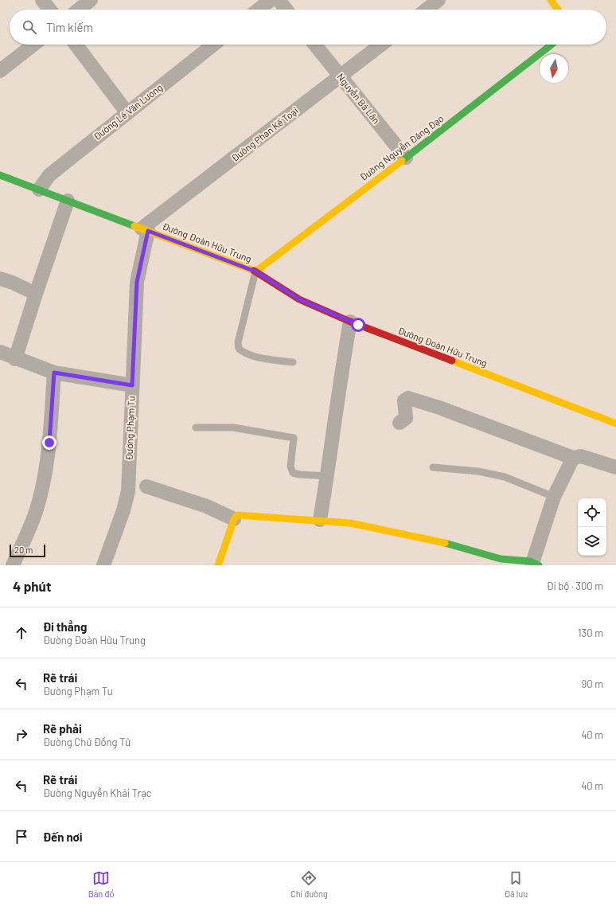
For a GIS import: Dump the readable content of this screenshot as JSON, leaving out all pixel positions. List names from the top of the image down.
{
  "streets": {
    "street": [
      "Nguyễn Bá Lân",
      "Đường Lê Văn Lương",
      "Đường Phan Kế Toại",
      "Đường Nguyễn Đăng Đạo",
      "Đường Đoàn Hữu Trung",
      "Đường Phạm Tu"
    ]
  },
  "crossings": [
    ["Nguyễn Bá Lân", "Đường Phan Kế Toại"],
    ["Nguyễn Bá Lân", "Đường Nguyễn Đăng Đạo"],
    ["Đường Lê Văn Lương", "Đường Đoàn Hữu Trung"],
    ["Đường Phan Kế Toại", "Đường Đoàn Hữu Trung"],
    ["Đường Phan Kế Toại", "Đường Phạm Tu"],
    ["Đường Nguyễn Đăng Đạo", "Đường Đoàn Hữu Trung"],
    ["Đường Đoàn Hữu Trung", "Đường Phạm Tu"]
  ],
  "scale_bar": "20 m",
  "north": "bottom",
  "page": {
    "search": "Tìm kiếm",
    "scale": "20 m",
    "heading": ["4 phút", "Đi bộ · 300 m"],
    "list": [
      ["Đi thẳng", "Đường Đoàn Hữu Trung", "130 m"],
      ["Rẽ trái", "Đường Phạm Tu", "90 m"],
      ["Rẽ phải", "Đường Chử Đồng Tử", "40 m"],
      ["Rẽ trái", "Đường Nguyễn Khải Trạc", "40 m"],
      "Đến nơi"
    ],
    "nav": ["Bản đồ", "Chỉ đường", "Đã lưu"]
  }
}
